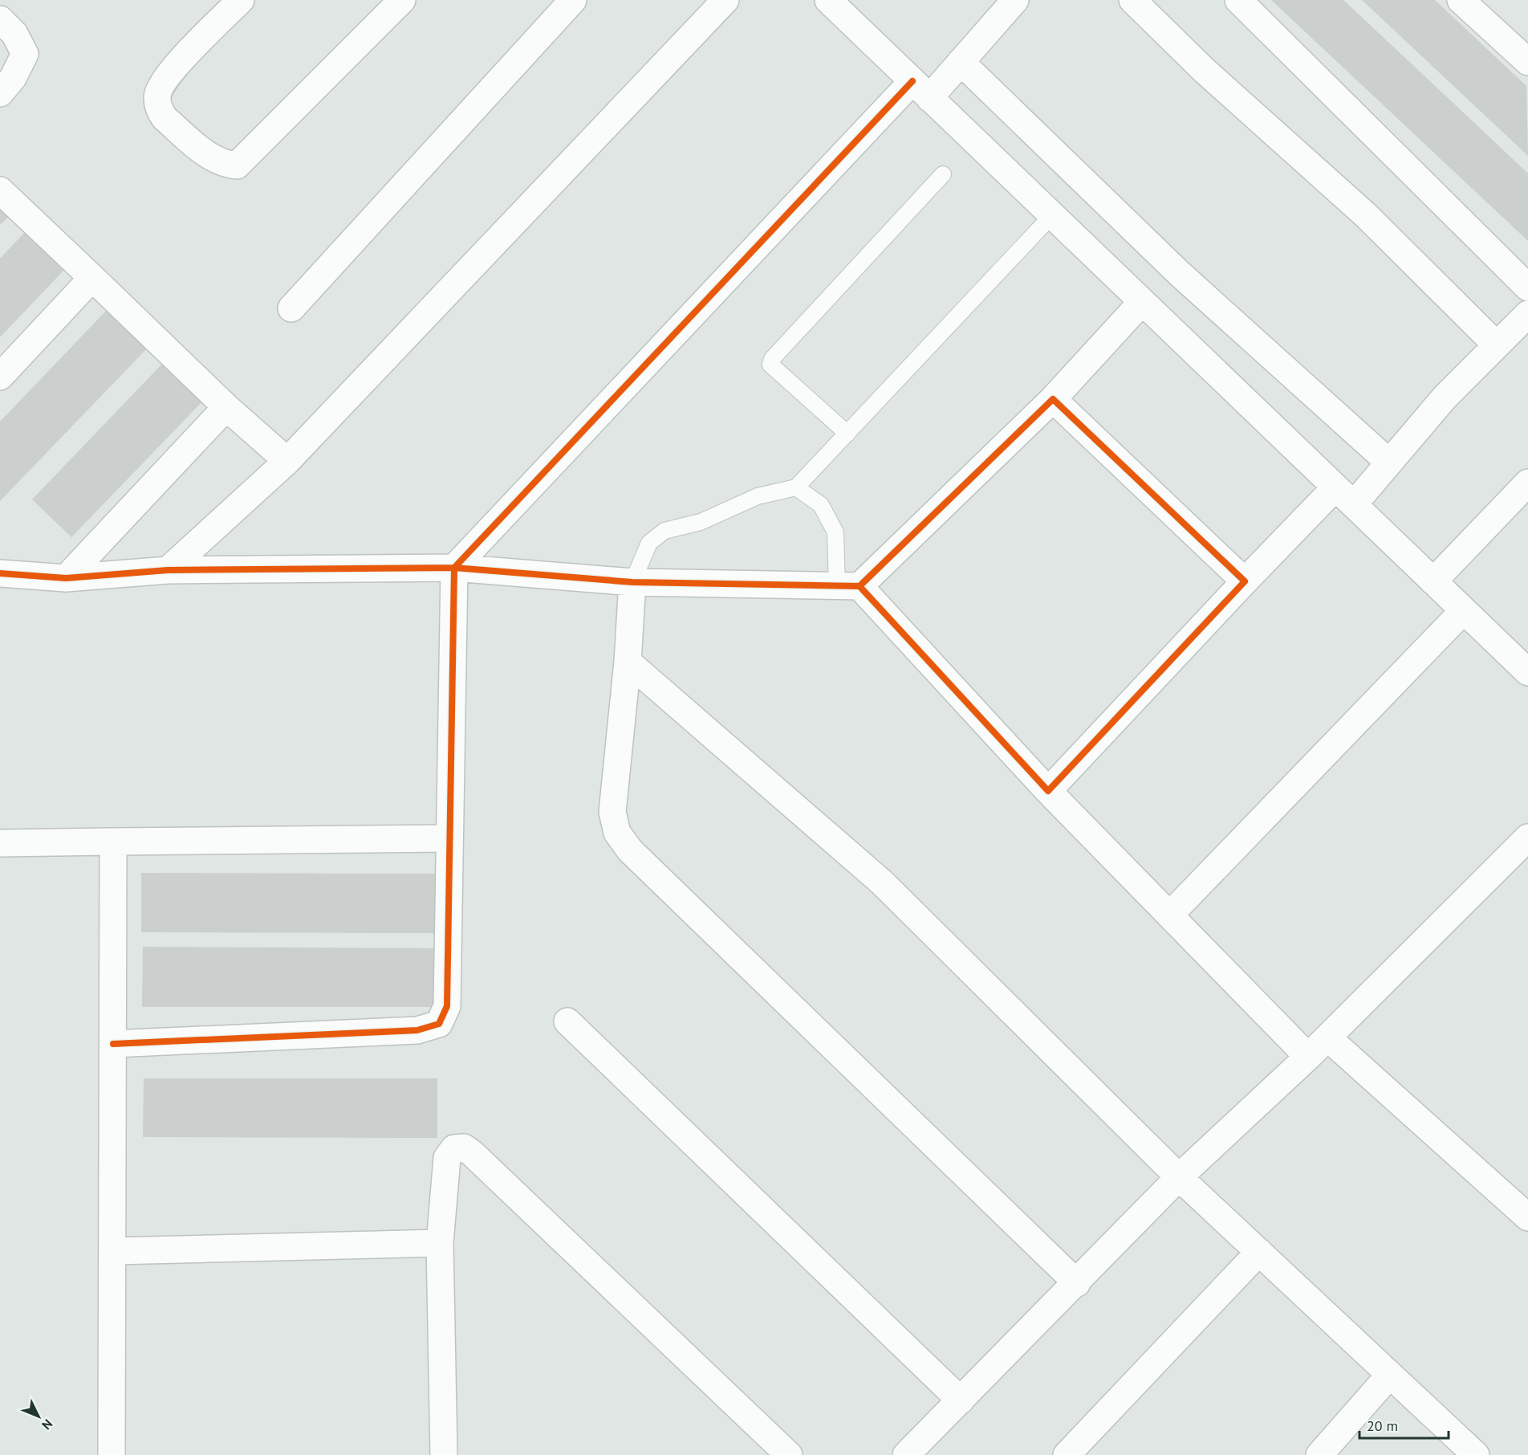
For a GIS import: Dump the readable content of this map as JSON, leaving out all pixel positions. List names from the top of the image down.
{
  "scale_bar": "20 m",
  "north": "bottom right"
}
